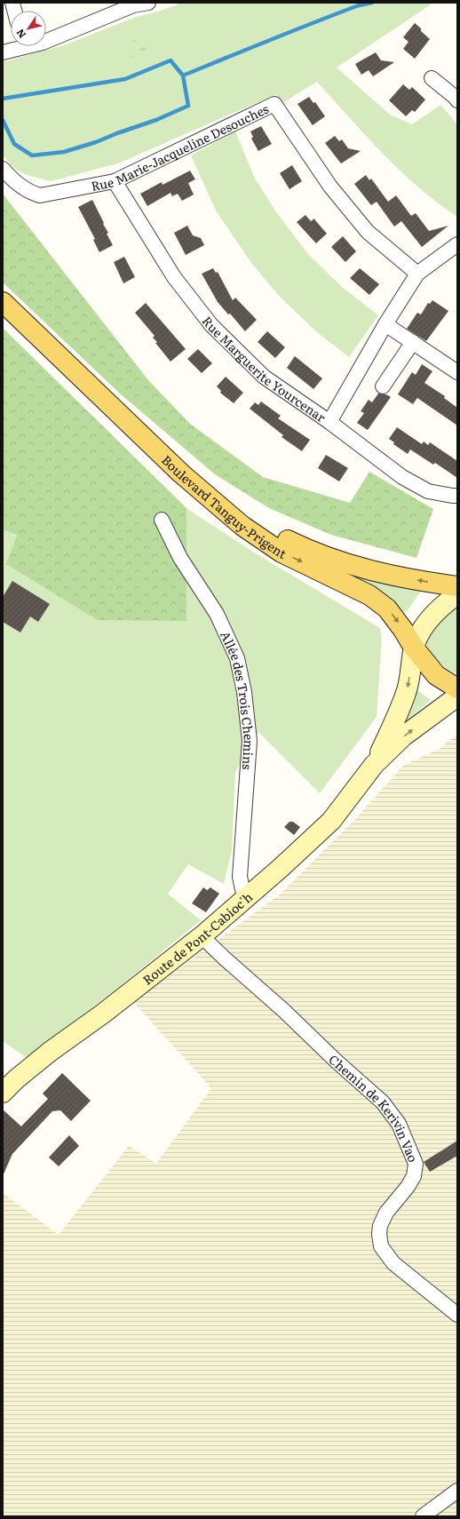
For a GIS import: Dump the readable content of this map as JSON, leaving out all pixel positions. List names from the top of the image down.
{
  "streets": {
    "main road": ["Boulevard Tanguy-Prigent"],
    "street": [
      "Rue Marie-Jacqueline Desouches",
      "Rue Marguerite Yourcenar",
      "Allée des Trois Chemins",
      "Route de Pont-Cabioc'h",
      "Chemin de Kerivin Vao"
    ]
  },
  "crossings": [
    ["Rue Marie-Jacqueline Desouches", "Rue Marguerite Yourcenar"],
    ["Boulevard Tanguy-Prigent", "Route de Pont-Cabioc'h"],
    ["Allée des Trois Chemins", "Route de Pont-Cabioc'h"],
    ["Route de Pont-Cabioc'h", "Chemin de Kerivin Vao"]
  ],
  "north": "bottom left"
}
